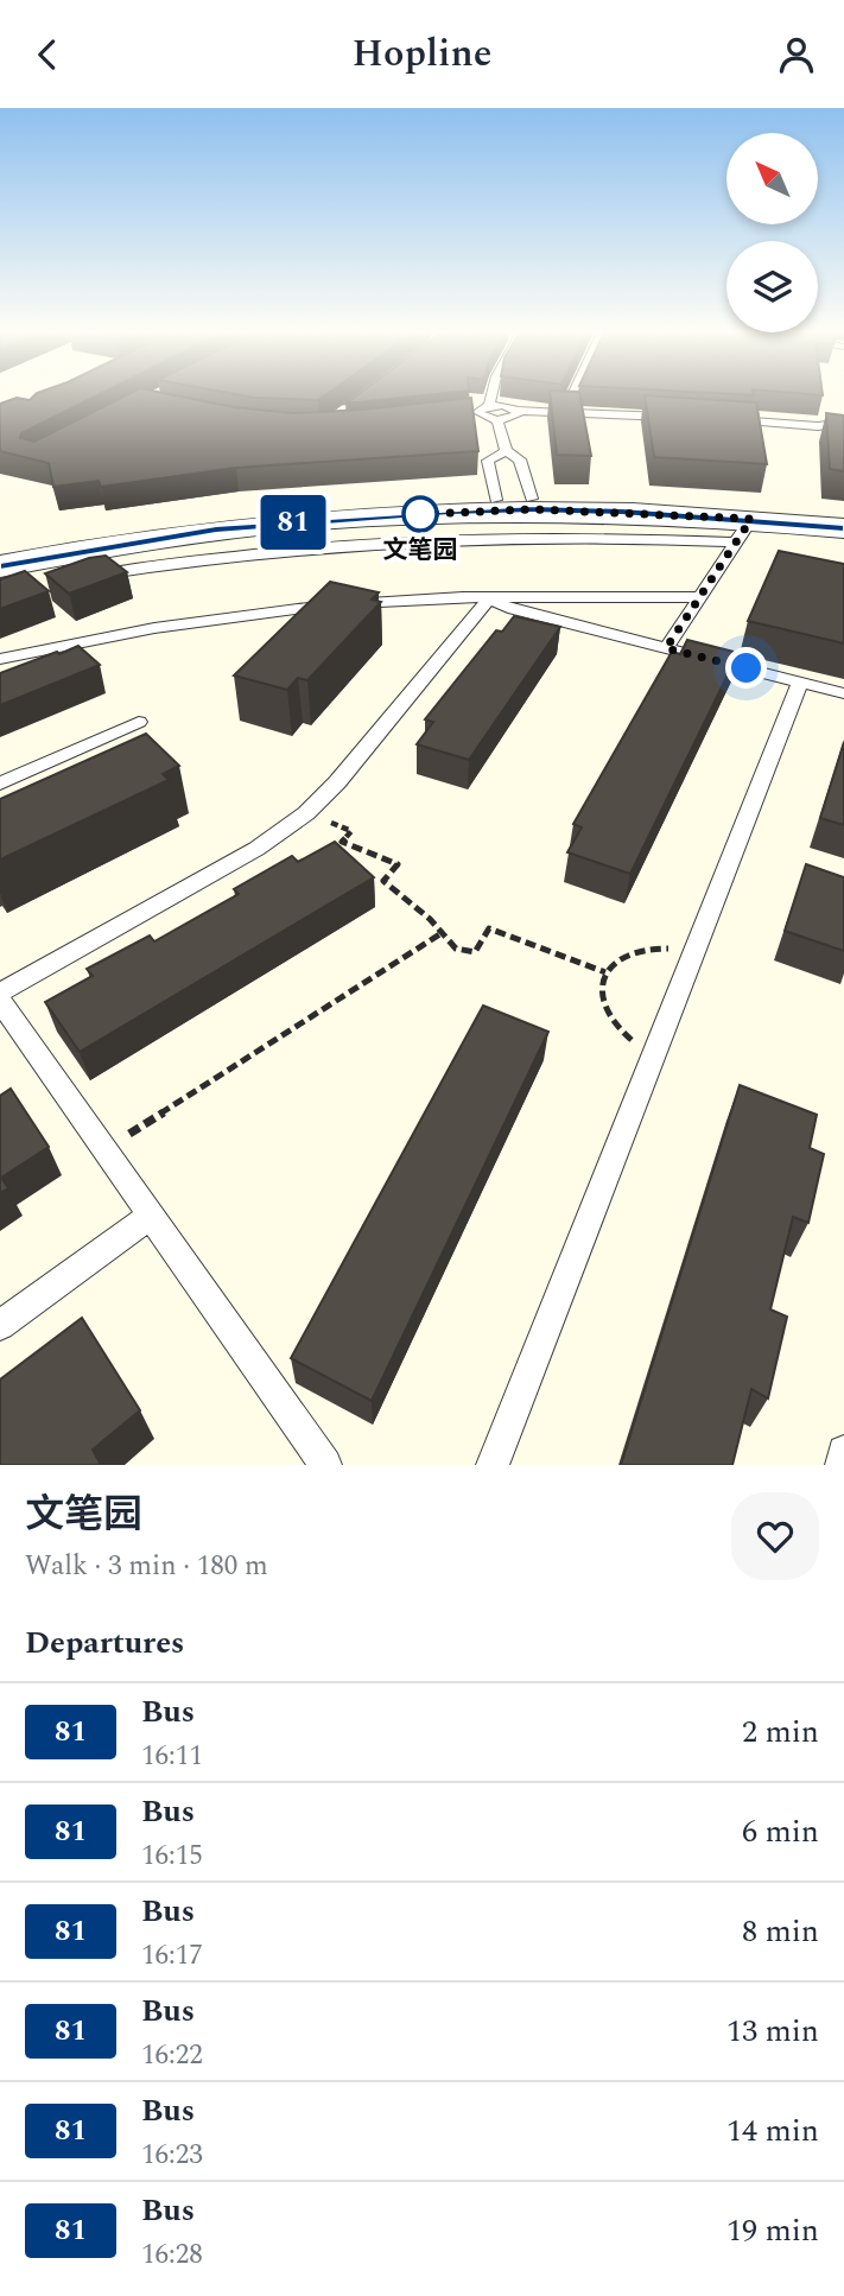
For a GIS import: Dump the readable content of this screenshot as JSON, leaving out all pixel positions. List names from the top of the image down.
{
  "places": ["文笔园"],
  "lines": ["bus line 81"],
  "north": "top left",
  "page": {
    "header": "Hopline",
    "on_map": "81",
    "heading": [
      ["文笔园", "Walk · 3 min · 180 m"],
      "Departures"
    ],
    "list": [
      {
        "mark": "81",
        "name": "Bus",
        "note": "16:11",
        "value": "2 min"
      },
      {
        "mark": "81",
        "name": "Bus",
        "note": "16:15",
        "value": "6 min"
      },
      {
        "mark": "81",
        "name": "Bus",
        "note": "16:17",
        "value": "8 min"
      },
      {
        "mark": "81",
        "name": "Bus",
        "note": "16:22",
        "value": "13 min"
      },
      {
        "mark": "81",
        "name": "Bus",
        "note": "16:23",
        "value": "14 min"
      },
      {
        "mark": "81",
        "name": "Bus",
        "note": "16:28",
        "value": "19 min"
      }
    ]
  }
}
